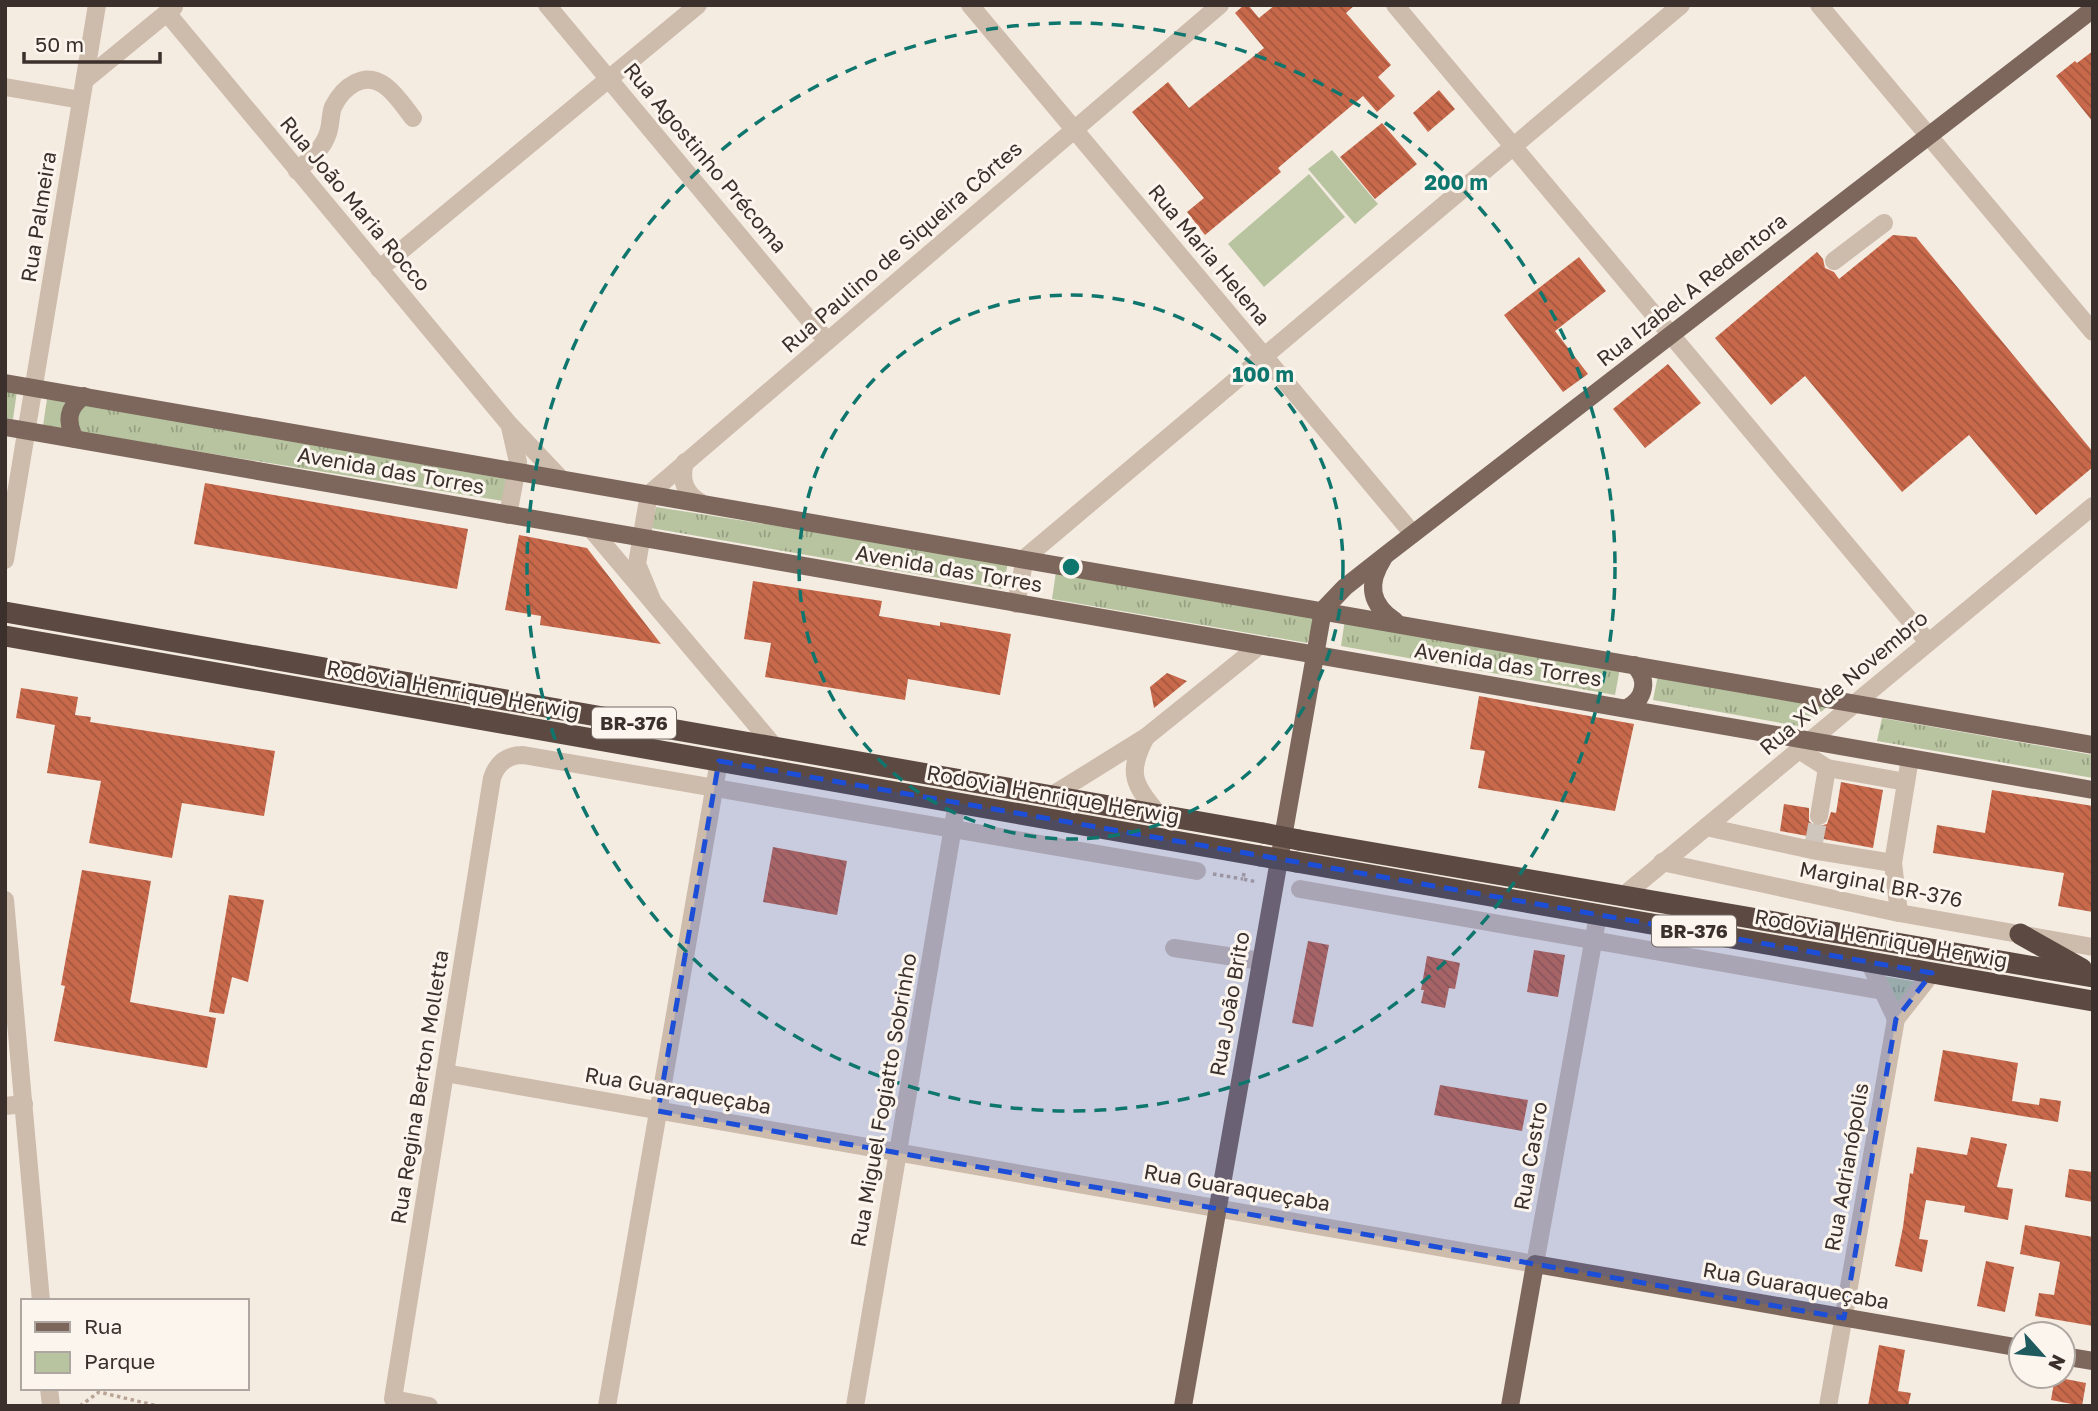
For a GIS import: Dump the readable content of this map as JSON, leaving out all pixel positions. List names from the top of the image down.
{
  "streets": {
    "highway": ["Rodovia Henrique Herwig", "BR-376"],
    "main road": [
      "Rua Izabel A Redentora",
      "Avenida das Torres",
      "Rua João Brito",
      "Rua Guaraqueçaba",
      "Rua Castro"
    ],
    "street": [
      "Rua Agostinho Précoma",
      "Rua João Maria Rocco",
      "Rua Palmeira",
      "Rua Paulino de Siqueira Côrtes",
      "Rua Maria Helena",
      "Rua XV de Novembro",
      "Marginal BR-376",
      "Rua Regina Berton Molletta",
      "Rua Miguel Fogiatto Sobrinho",
      "Rua Adrianópolis"
    ]
  },
  "crossings": [
    ["Rua Agostinho Précoma", "Rua Paulino de Siqueira Côrtes"],
    ["Rua João Maria Rocco", "Avenida das Torres"],
    ["Rua Palmeira", "Avenida das Torres"],
    ["Rua Paulino de Siqueira Côrtes", "Rua Maria Helena"],
    ["Rua Paulino de Siqueira Côrtes", "Avenida das Torres"],
    ["Rua Maria Helena", "Rua Izabel A Redentora"],
    ["Rua Izabel A Redentora", "Avenida das Torres"],
    ["Rua Izabel A Redentora", "Rua João Brito"],
    ["Avenida das Torres", "Rua XV de Novembro"],
    ["Avenida das Torres", "Rua João Brito"],
    ["Rua XV de Novembro", "Rodovia Henrique Herwig"],
    ["Rua XV de Novembro", "Marginal BR-376"],
    ["Rodovia Henrique Herwig", "Rua Miguel Fogiatto Sobrinho"],
    ["Rodovia Henrique Herwig", "Rua Castro"],
    ["Rodovia Henrique Herwig", "Rua Adrianópolis"],
    ["Rua João Brito", "Rua Guaraqueçaba"],
    ["Rua Regina Berton Molletta", "Rua Guaraqueçaba"],
    ["Rua Guaraqueçaba", "Rua Miguel Fogiatto Sobrinho"],
    ["Rua Guaraqueçaba", "Rua Castro"],
    ["Rua Guaraqueçaba", "Rua Adrianópolis"]
  ],
  "legend": ["Rua", "Parque"],
  "scale_bar": "50 m",
  "north": "bottom right",
  "rings": ["200 m", "100 m"]
}
